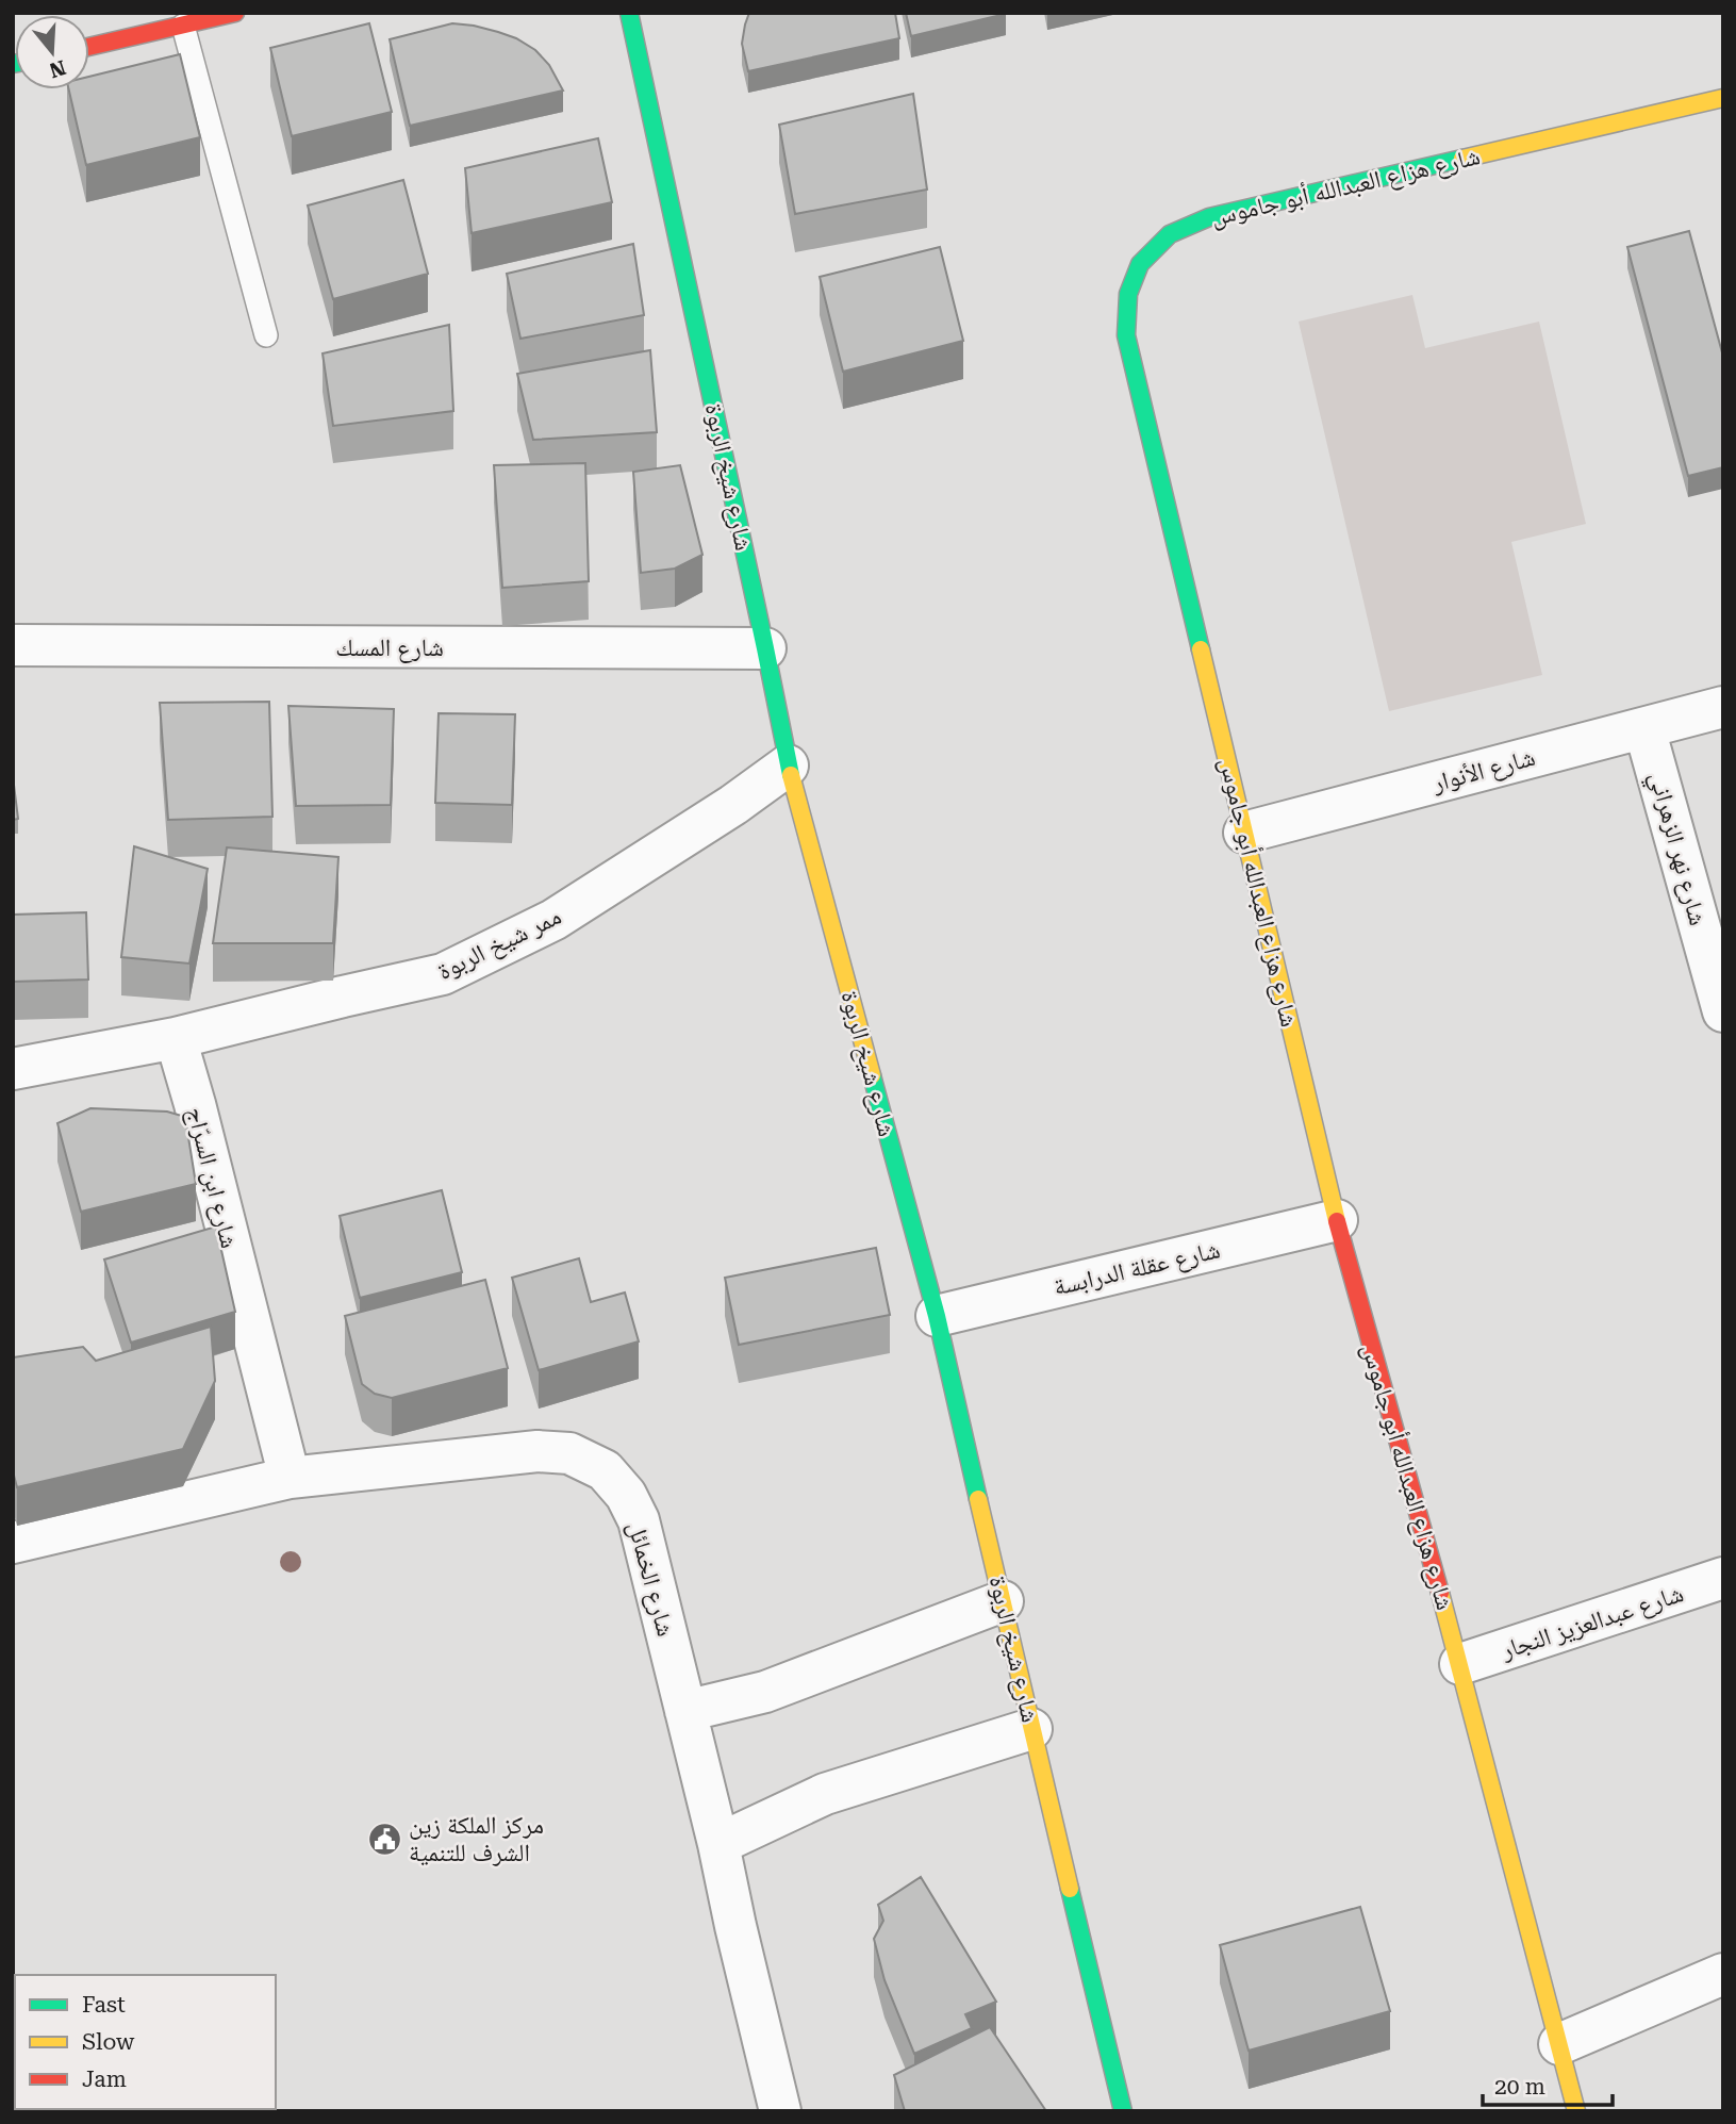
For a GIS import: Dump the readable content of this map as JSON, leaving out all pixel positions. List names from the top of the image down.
{
  "streets": {
    "street": [
      "شارع هزاع العبدالله أبو جاموس",
      "شارع شيخ الربوة",
      "شارع المسك",
      "شارع الأنوار",
      "شارع نهر الزهراني",
      "ممر شيخ الربوة",
      "شارع ابن السرّاج",
      "شارع عقلة الدرابسة",
      "شارع الخمائل",
      "شارع عبدالعزيز النجار"
    ]
  },
  "crossings": [
    ["شارع هزاع العبدالله أبو جاموس", "شارع الأنوار"],
    ["شارع هزاع العبدالله أبو جاموس", "شارع عقلة الدرابسة"],
    ["شارع هزاع العبدالله أبو جاموس", "شارع عبدالعزيز النجار"],
    ["شارع شيخ الربوة", "شارع المسك"],
    ["شارع شيخ الربوة", "ممر شيخ الربوة"],
    ["شارع شيخ الربوة", "شارع عقلة الدرابسة"],
    ["شارع الأنوار", "شارع نهر الزهراني"],
    ["ممر شيخ الربوة", "شارع ابن السرّاج"],
    ["شارع ابن السرّاج", "شارع الخمائل"]
  ],
  "places": {
    "public building": ["مركز الملكة زين الشرف للتنمية"]
  },
  "legend": ["Fast", "Slow", "Jam"],
  "scale_bar": "20 m",
  "north": "bottom"
}
